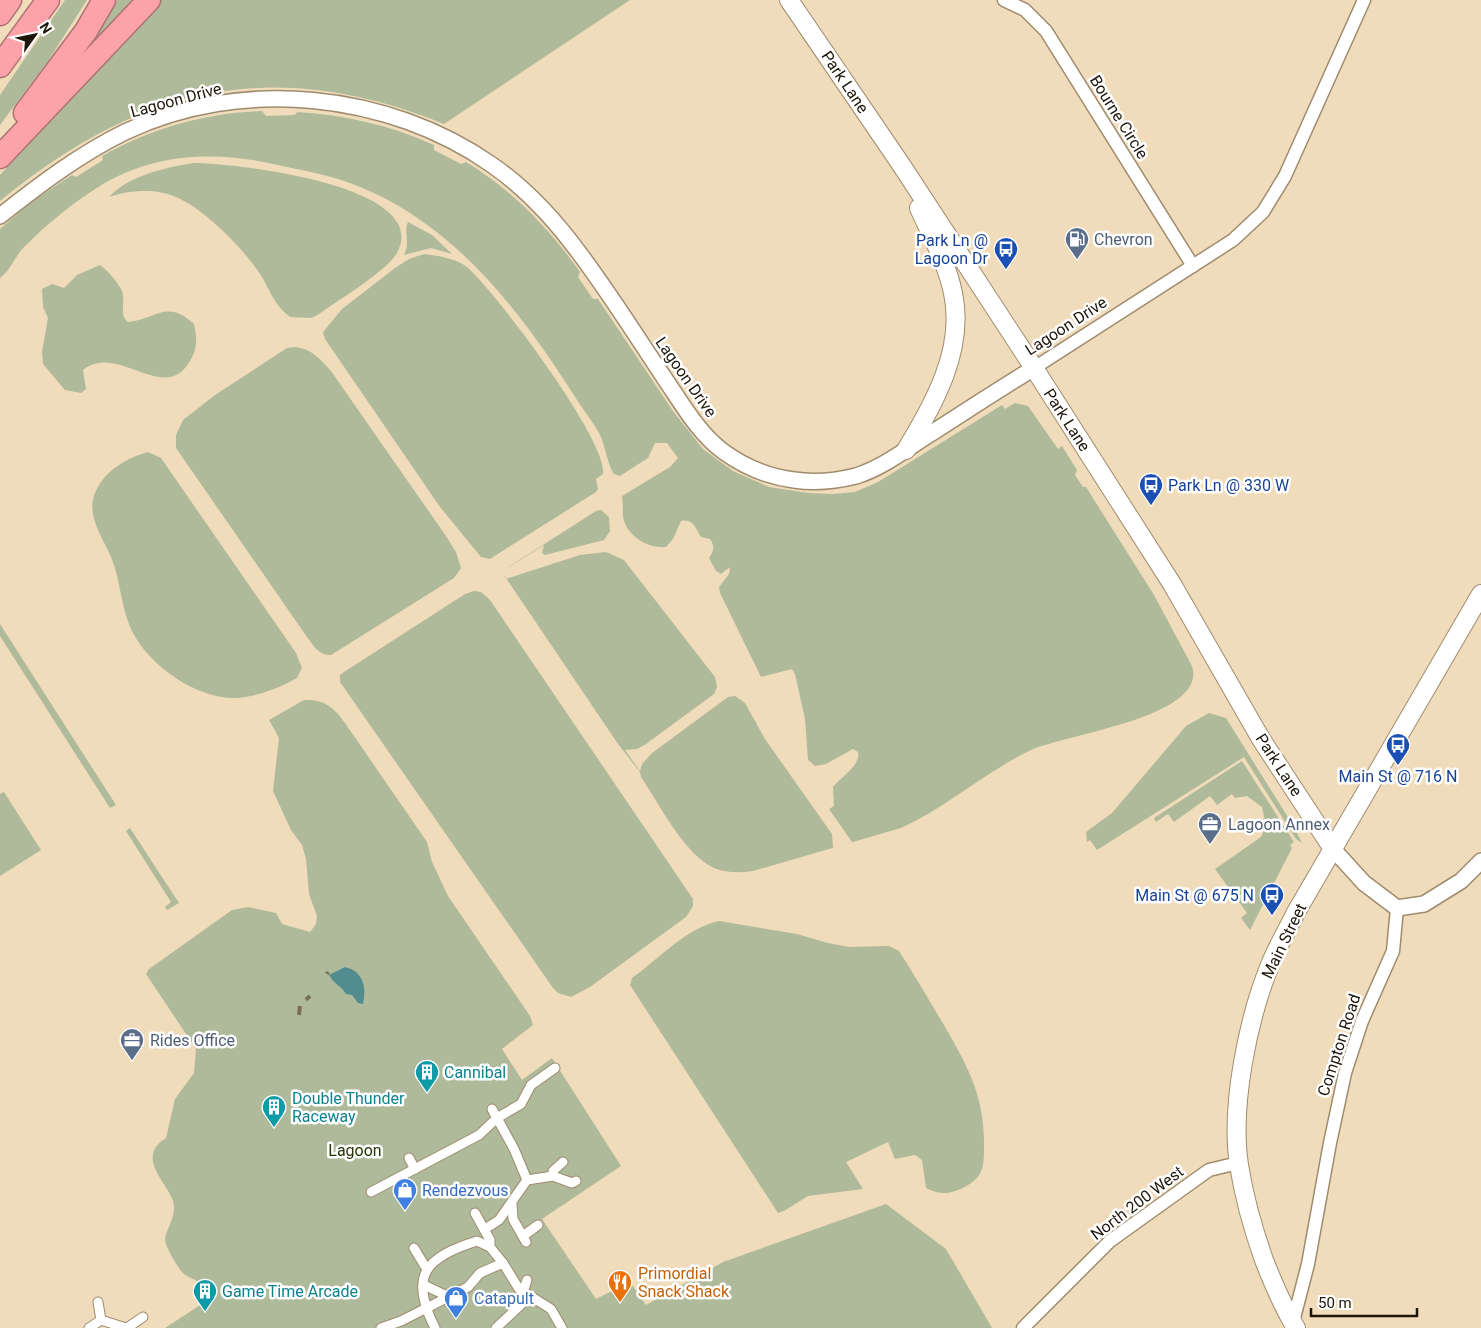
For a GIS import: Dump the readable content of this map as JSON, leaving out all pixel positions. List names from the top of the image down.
{
  "streets": {
    "main road": ["Park Lane", "Main Street"],
    "street": [
      "Lagoon Drive",
      "Bourne Circle",
      "Compton Road",
      "North 200 West"
    ]
  },
  "crossings": [
    ["Park Lane", "Lagoon Drive"],
    ["Park Lane", "Main Street"],
    ["Lagoon Drive", "Bourne Circle"],
    ["Main Street", "Compton Road"],
    ["Main Street", "North 200 West"]
  ],
  "parks": ["Lagoon"],
  "places": {
    "fuel station": ["Chevron"],
    "bus stop": [
      "Park Ln @ Lagoon Dr",
      "Park Ln @ 330 W",
      "Main St @ 716 N",
      "Main St @ 675 N"
    ],
    "office": ["Lagoon Annex", "Rides Office"],
    "building": ["Cannibal", "Double Thunder Raceway", "Game Time Arcade"],
    "shop": ["Rendezvous", "Catapult"],
    "restaurant": ["Primordial Snack Shack"]
  },
  "scale_bar": "50 m",
  "north": "top right"
}
